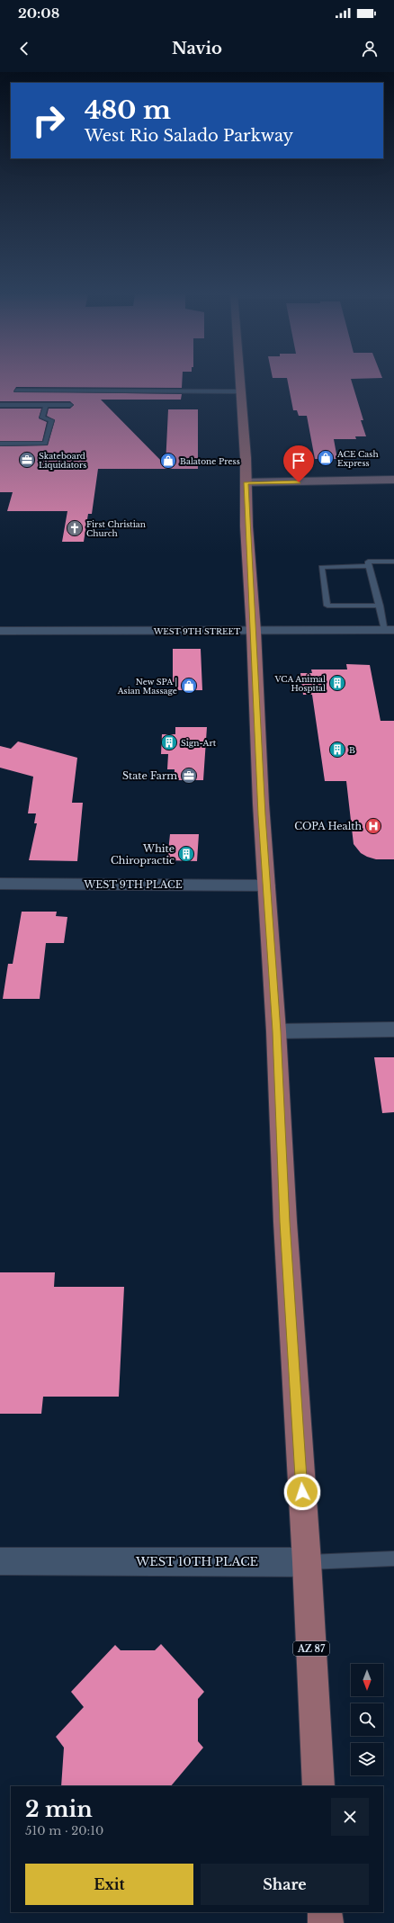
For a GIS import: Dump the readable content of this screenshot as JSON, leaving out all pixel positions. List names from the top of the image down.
{
  "streets": {
    "main road": ["AZ 87"],
    "street": ["WEST 9TH STREET", "WEST 9TH PLACE", "WEST 10TH PLACE"]
  },
  "crossings": [
    ["WEST 9TH STREET", "AZ 87"],
    ["WEST 9TH PLACE", "AZ 87"],
    ["WEST 10TH PLACE", "AZ 87"]
  ],
  "places": {
    "shop": ["ACE Cash Express", "Balatone Press", "New SPA | Asian Massage"],
    "office": ["Skateboard Liquidators", "State Farm"],
    "church": ["First Christian Church"],
    "building": [
      "VCA Animal Hospital",
      "Sign-Art",
      "B",
      "White Chiropractic"
    ],
    "hospital": ["COPA Health"]
  },
  "north": "bottom",
  "page": {
    "status": "20:08",
    "header": "Navio",
    "turn": ["480 m", "West Rio Salado Parkway"],
    "heading": ["2 min", "510 m · 20:10"],
    "buttons": ["Exit", "Share"]
  }
}
